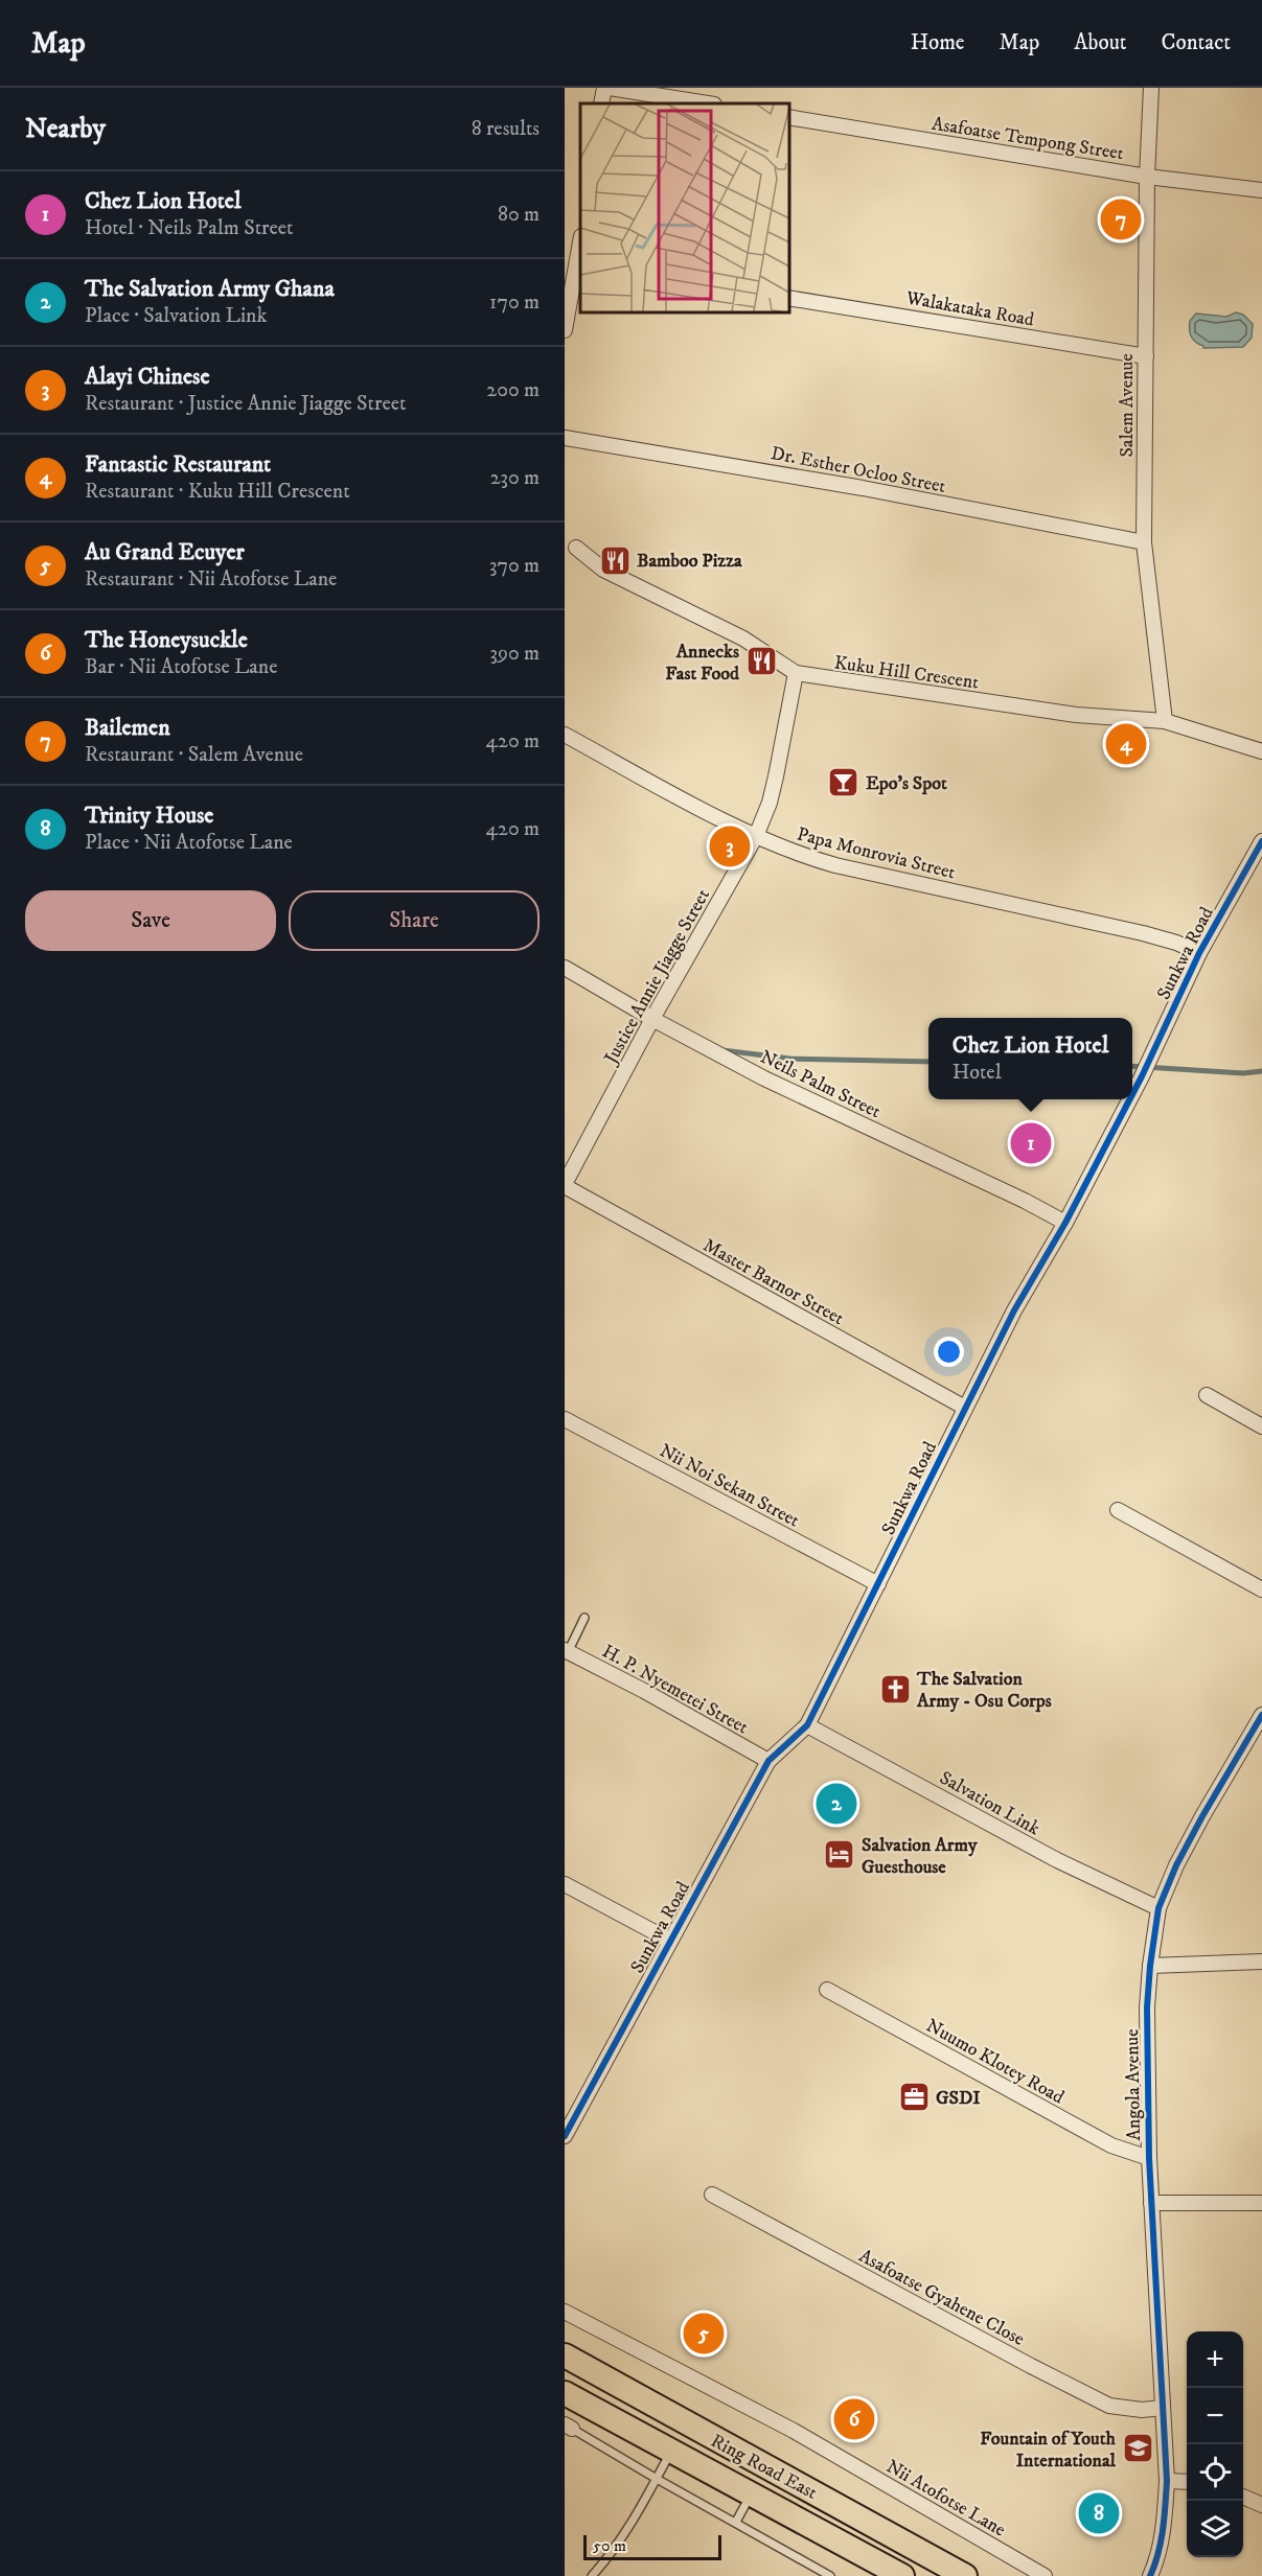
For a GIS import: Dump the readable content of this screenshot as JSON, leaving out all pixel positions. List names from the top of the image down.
{
  "streets": {
    "main road": ["Ring Road East"],
    "street": [
      "Asafoatse Tempong Street",
      "Walakataka Road",
      "Salem Avenue",
      "Dr. Esther Ocloo Street",
      "Kuku Hill Crescent",
      "Papa Monrovia Street",
      "Sunkwa Road",
      "Justice Annie Jiagge Street",
      "Neils Palm Street",
      "Master Barnor Street",
      "Nii Noi Sekan Street",
      "H. P. Nyemetei Street",
      "Salvation Link",
      "Nuumo Klotey Road",
      "Angola Avenue",
      "Asafoatse Gyahene Close",
      "Nii Atofotse Lane"
    ]
  },
  "crossings": [
    ["Asafoatse Tempong Street", "Salem Avenue"],
    ["Walakataka Road", "Salem Avenue"],
    ["Salem Avenue", "Dr. Esther Ocloo Street"],
    ["Salem Avenue", "Kuku Hill Crescent"],
    ["Kuku Hill Crescent", "Justice Annie Jiagge Street"],
    ["Papa Monrovia Street", "Sunkwa Road"],
    ["Papa Monrovia Street", "Justice Annie Jiagge Street"],
    ["Sunkwa Road", "Neils Palm Street"],
    ["Sunkwa Road", "Master Barnor Street"],
    ["Sunkwa Road", "Nii Noi Sekan Street"],
    ["Sunkwa Road", "H. P. Nyemetei Street"],
    ["Sunkwa Road", "Salvation Link"],
    ["Justice Annie Jiagge Street", "Neils Palm Street"],
    ["Justice Annie Jiagge Street", "Master Barnor Street"],
    ["Salvation Link", "Angola Avenue"],
    ["Nuumo Klotey Road", "Angola Avenue"],
    ["Angola Avenue", "Asafoatse Gyahene Close"]
  ],
  "places": {
    "restaurant": ["Bamboo Pizza", "Annecks Fast Food"],
    "bar": ["Epo's Spot"],
    "church": ["The Salvation Army - Osu Corps"],
    "hotel": ["Salvation Army Guesthouse"],
    "office": ["GSDI"],
    "school or university": ["Fountain of Youth International"]
  },
  "scale_bar": "50 m",
  "page": {
    "header": "Map",
    "nav": [
      "Home",
      "Map",
      "About",
      "Contact"
    ],
    "heading": ["Nearby", "8 results"],
    "list": [
      {
        "mark": "1",
        "name": "Chez Lion Hotel",
        "note": "Hotel · Neils Palm Street",
        "value": "80 m"
      },
      {
        "mark": "2",
        "name": "The Salvation Army Ghana",
        "note": "Place · Salvation Link",
        "value": "170 m"
      },
      {
        "mark": "3",
        "name": "Alayi Chinese",
        "note": "Restaurant · Justice Annie Jiagge Street",
        "value": "200 m"
      },
      {
        "mark": "4",
        "name": "Fantastic Restaurant",
        "note": "Restaurant · Kuku Hill Crescent",
        "value": "230 m"
      },
      {
        "mark": "5",
        "name": "Au Grand Ecuyer",
        "note": "Restaurant · Nii Atofotse Lane",
        "value": "370 m"
      },
      {
        "mark": "6",
        "name": "The Honeysuckle",
        "note": "Bar · Nii Atofotse Lane",
        "value": "390 m"
      },
      {
        "mark": "7",
        "name": "Bailemen",
        "note": "Restaurant · Salem Avenue",
        "value": "420 m"
      },
      {
        "mark": "8",
        "name": "Trinity House",
        "note": "Place · Nii Atofotse Lane",
        "value": "420 m"
      }
    ],
    "pins": [
      "7",
      "4",
      "3",
      "1",
      "2",
      "5",
      "6",
      "8"
    ],
    "buttons": ["Save", "Share"],
    "popup": ["Chez Lion Hotel", "Hotel"],
    "map_buttons": ["+", "−"],
    "scale": "50 m"
  }
}
